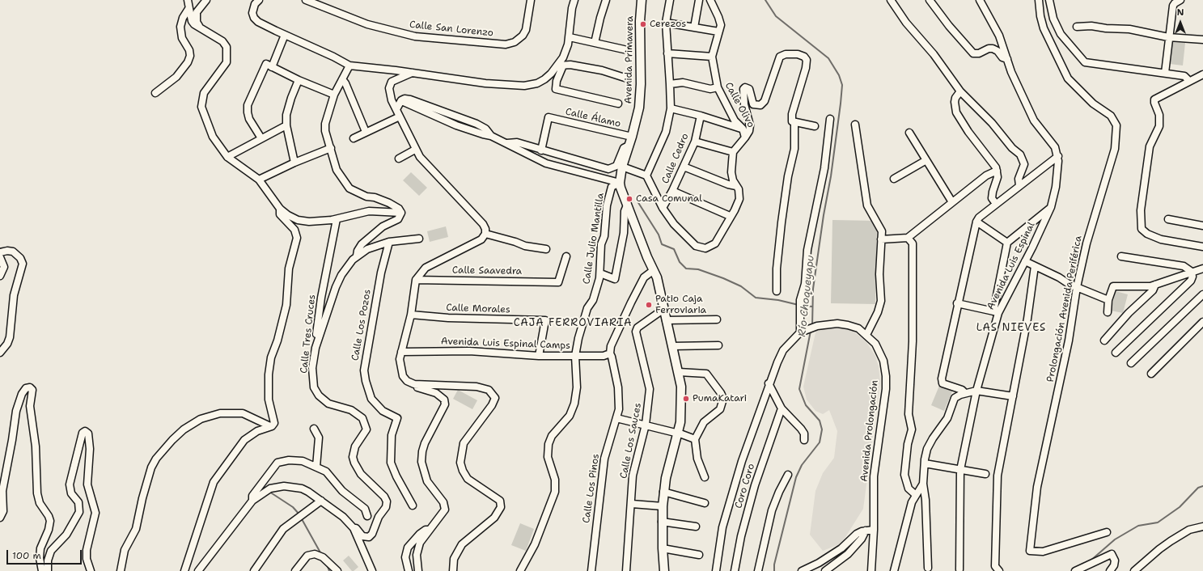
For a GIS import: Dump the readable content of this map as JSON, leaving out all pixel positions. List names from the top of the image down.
{
  "streets": {
    "main road": ["Avenida Primavera"],
    "street": [
      "Calle San Lorenzo",
      "Calle Olivo",
      "Calle Álamo",
      "Calle Cedro",
      "Calle Julio Mantilla",
      "Avenida Luis Espinal",
      "Calle Saavedra",
      "Calle Morales",
      "Prolongación Avenida Periférica",
      "Calle Los Pozos",
      "Calle Tres Cruces",
      "Avenida Luis Espinal Camps",
      "Avenida Prolongación",
      "Calle Los Sauces",
      "Coro Coro",
      "Calle Los Pinos"
    ]
  },
  "crossings": [
    ["Avenida Primavera", "Calle Álamo"],
    ["Avenida Primavera", "Calle Julio Mantilla"],
    ["Avenida Primavera", "Calle Los Sauces"],
    ["Calle Julio Mantilla", "Avenida Luis Espinal Camps"],
    ["Calle Morales", "Avenida Luis Espinal Camps"],
    ["Avenida Luis Espinal Camps", "Calle Los Pinos"]
  ],
  "districts": ["CAJA FERROVIARIA", "LAS NIEVES"],
  "water": ["Río Choqueyapu"],
  "places": [
    "Cerezos",
    "Casa Comunal",
    "Patio Caja Ferroviaria",
    "PumaKatari"
  ],
  "scale_bar": "100 m",
  "north": "top"
}
